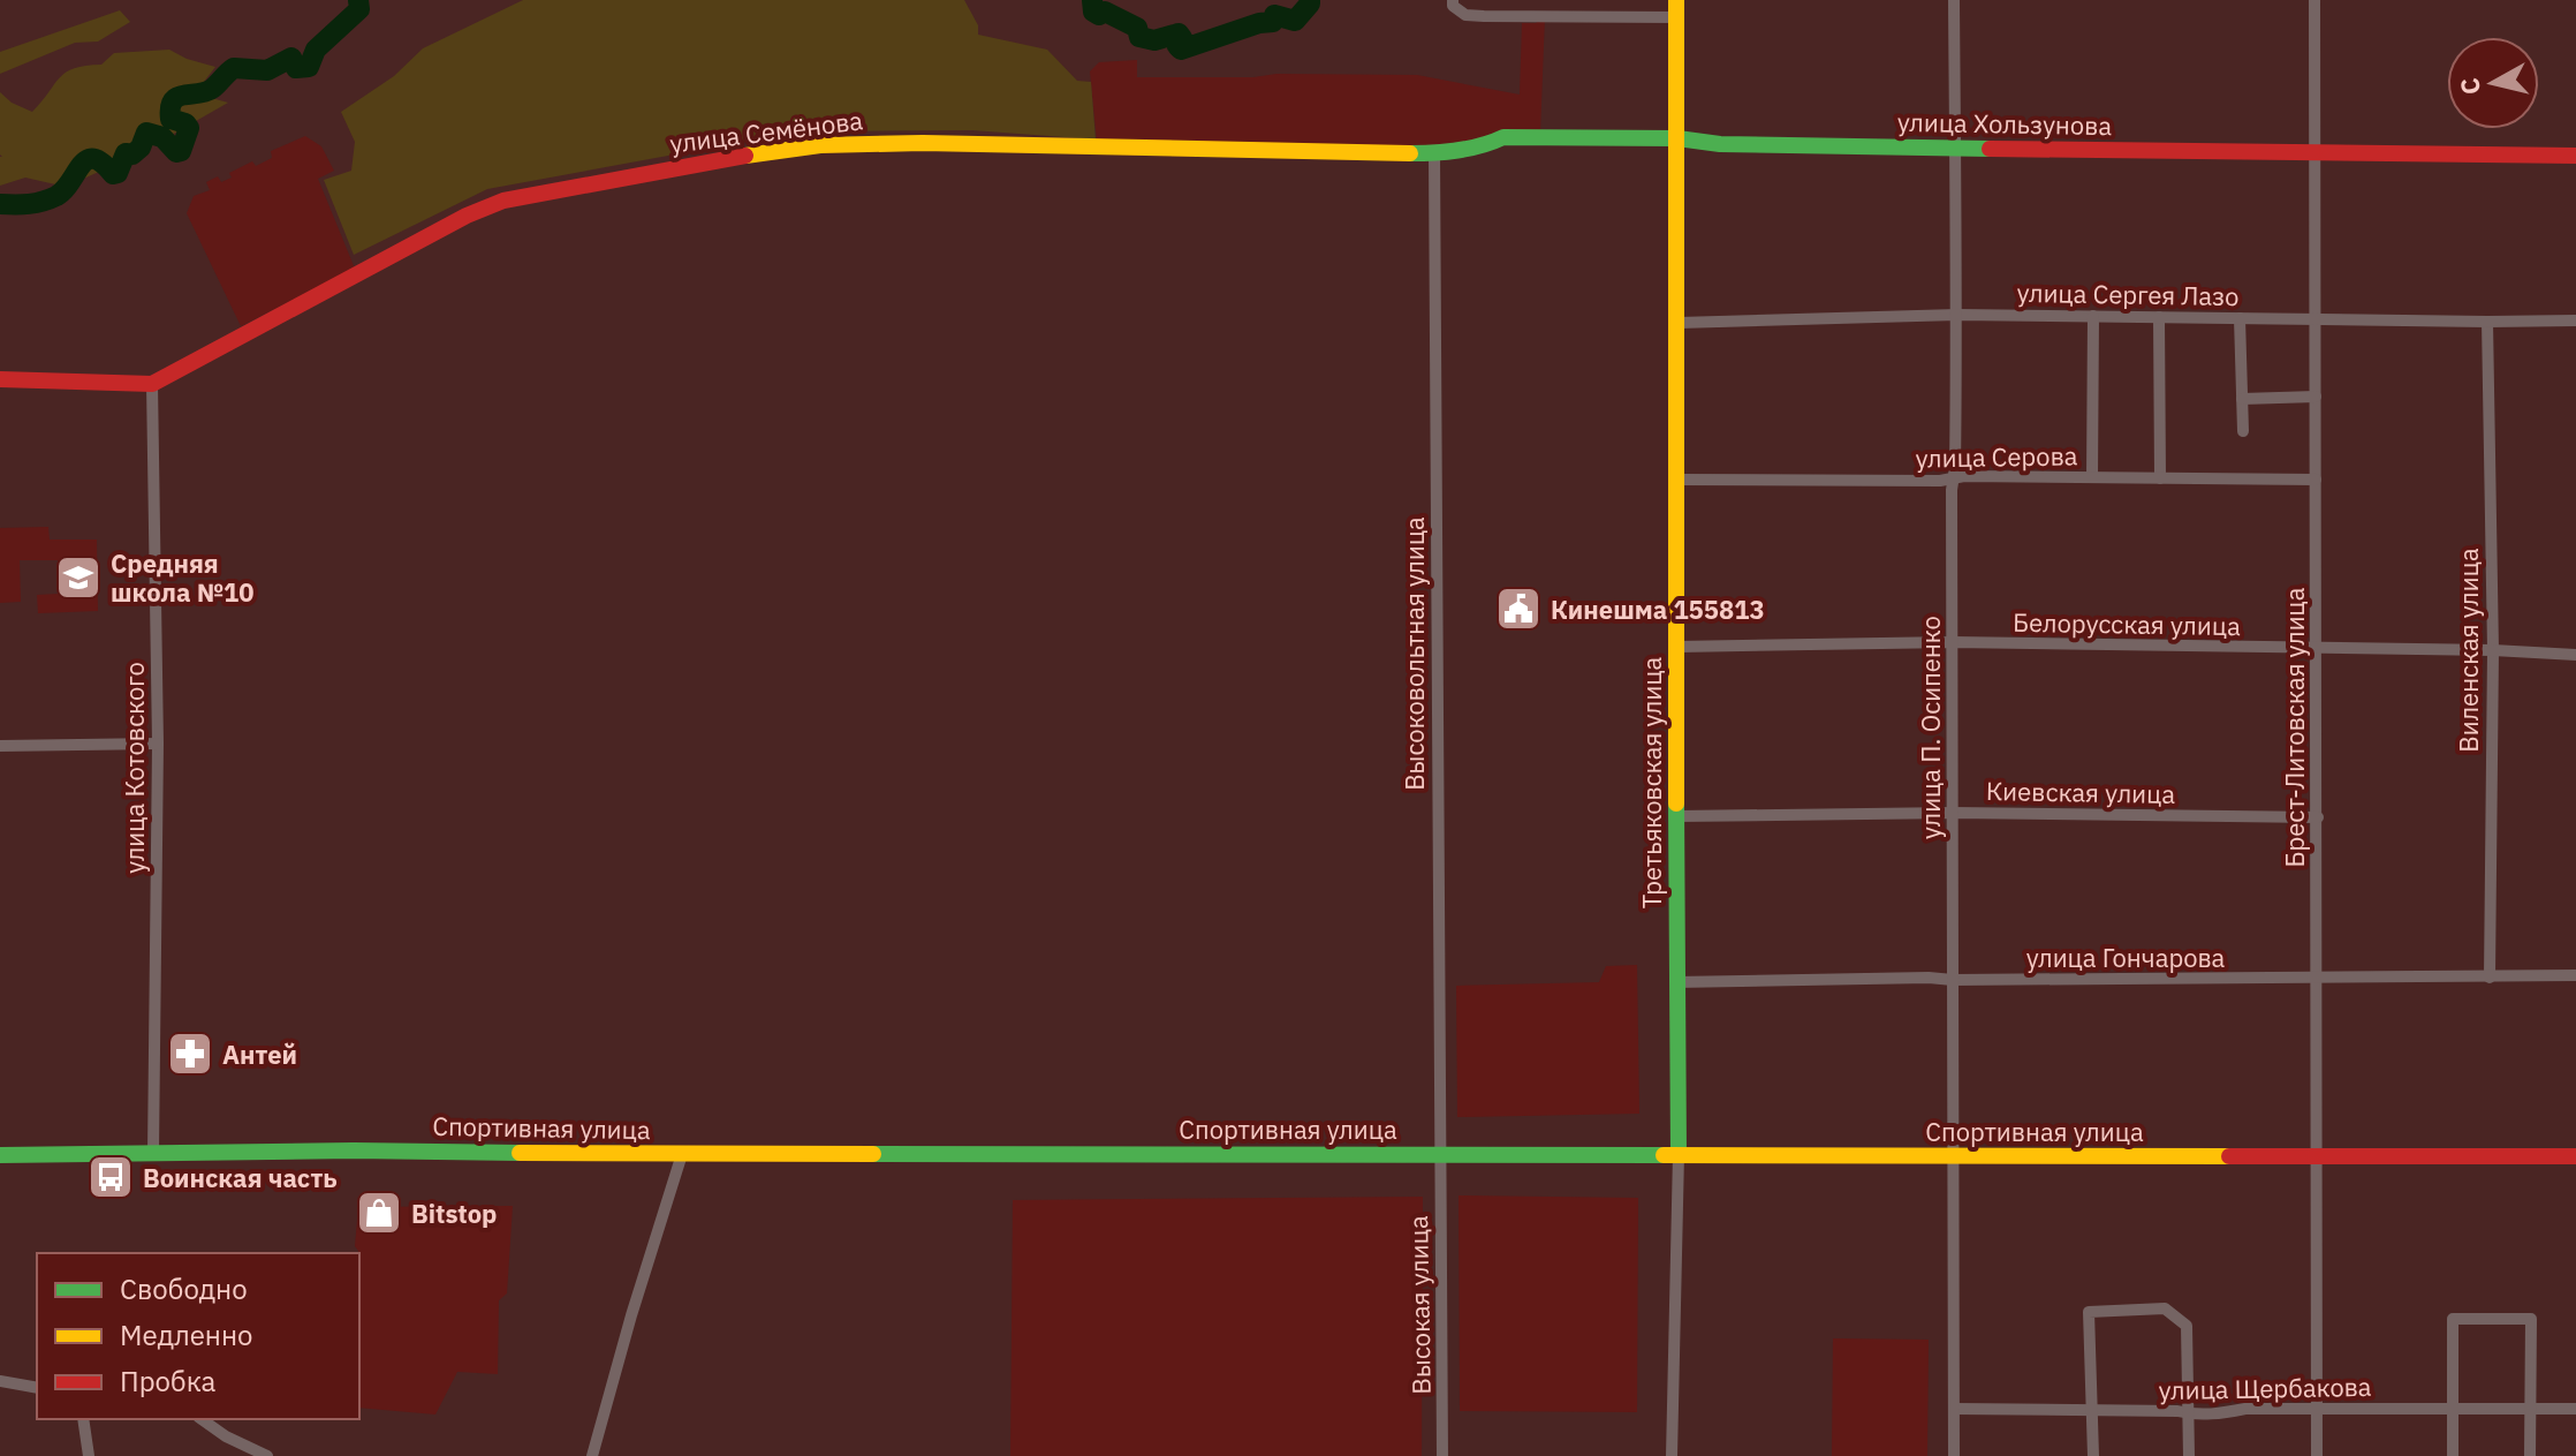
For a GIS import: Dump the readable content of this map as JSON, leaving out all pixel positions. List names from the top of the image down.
{
  "streets": {
    "street": [
      "улица Хользунова",
      "улица Семёнова",
      "улица Сергея Лазо",
      "улица Серова",
      "Белорусская улица",
      "Виленская улица",
      "Высоковольтная улица",
      "улица П. Осипенко",
      "Брест-Литовская улица",
      "улица Котовского",
      "Третьяковская улица",
      "Киевская улица",
      "улица Гончарова",
      "Спортивная улица",
      "Высокая улица",
      "улица Щербакова"
    ]
  },
  "crossings": [
    ["улица Хользунова", "улица Семёнова"],
    ["улица Хользунова", "Высоковольтная улица"],
    ["улица Хользунова", "улица П. Осипенко"],
    ["улица Хользунова", "Брест-Литовская улица"],
    ["улица Хользунова", "Третьяковская улица"],
    ["улица Семёнова", "Высоковольтная улица"],
    ["улица Семёнова", "улица Котовского"],
    ["улица Сергея Лазо", "Виленская улица"],
    ["улица Сергея Лазо", "улица П. Осипенко"],
    ["улица Сергея Лазо", "Брест-Литовская улица"],
    ["улица Сергея Лазо", "Третьяковская улица"],
    ["улица Серова", "улица П. Осипенко"],
    ["улица Серова", "Брест-Литовская улица"],
    ["улица Серова", "Третьяковская улица"],
    ["Белорусская улица", "Виленская улица"],
    ["Белорусская улица", "улица П. Осипенко"],
    ["Белорусская улица", "Брест-Литовская улица"],
    ["Белорусская улица", "Третьяковская улица"],
    ["Виленская улица", "улица Гончарова"],
    ["Высоковольтная улица", "Спортивная улица"],
    ["Высоковольтная улица", "Высокая улица"],
    ["улица П. Осипенко", "Киевская улица"],
    ["улица П. Осипенко", "улица Гончарова"],
    ["улица П. Осипенко", "Спортивная улица"],
    ["улица П. Осипенко", "улица Щербакова"],
    ["Брест-Литовская улица", "Киевская улица"],
    ["Брест-Литовская улица", "улица Гончарова"],
    ["Брест-Литовская улица", "Спортивная улица"],
    ["Брест-Литовская улица", "улица Щербакова"],
    ["улица Котовского", "Спортивная улица"],
    ["Третьяковская улица", "Киевская улица"],
    ["Третьяковская улица", "улица Гончарова"],
    ["Третьяковская улица", "Спортивная улица"],
    ["Спортивная улица", "Высокая улица"]
  ],
  "places": {
    "school or university": ["Средняя школа №10"],
    "public building": ["Кинешма 155813"],
    "pharmacy": ["Антей"],
    "bus stop": ["Воинская часть"],
    "shop": ["Bitstop"]
  },
  "legend": ["Свободно", "Медленно", "Пробка"],
  "north": "left"
}
